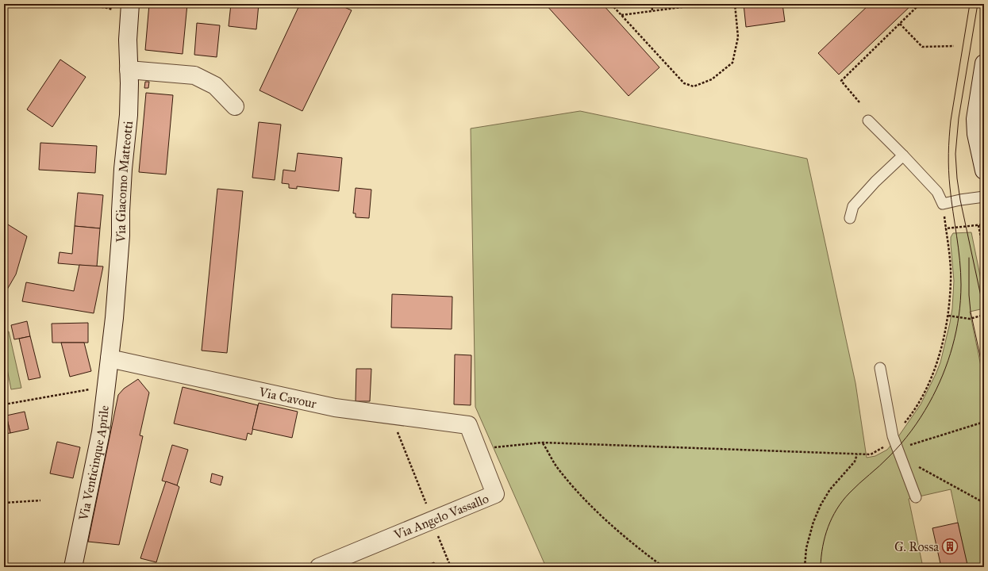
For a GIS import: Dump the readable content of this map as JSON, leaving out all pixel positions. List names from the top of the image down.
{
  "streets": {
    "street": [
      "Via Giacomo Matteotti",
      "Via Cavour",
      "Via Venticinque Aprile",
      "Via Angelo Vassallo"
    ]
  },
  "crossings": [
    ["Via Giacomo Matteotti", "Via Cavour"],
    ["Via Giacomo Matteotti", "Via Venticinque Aprile"],
    ["Via Cavour", "Via Venticinque Aprile"],
    ["Via Cavour", "Via Angelo Vassallo"]
  ],
  "places": {
    "building": ["G. Rossa"]
  }
}
